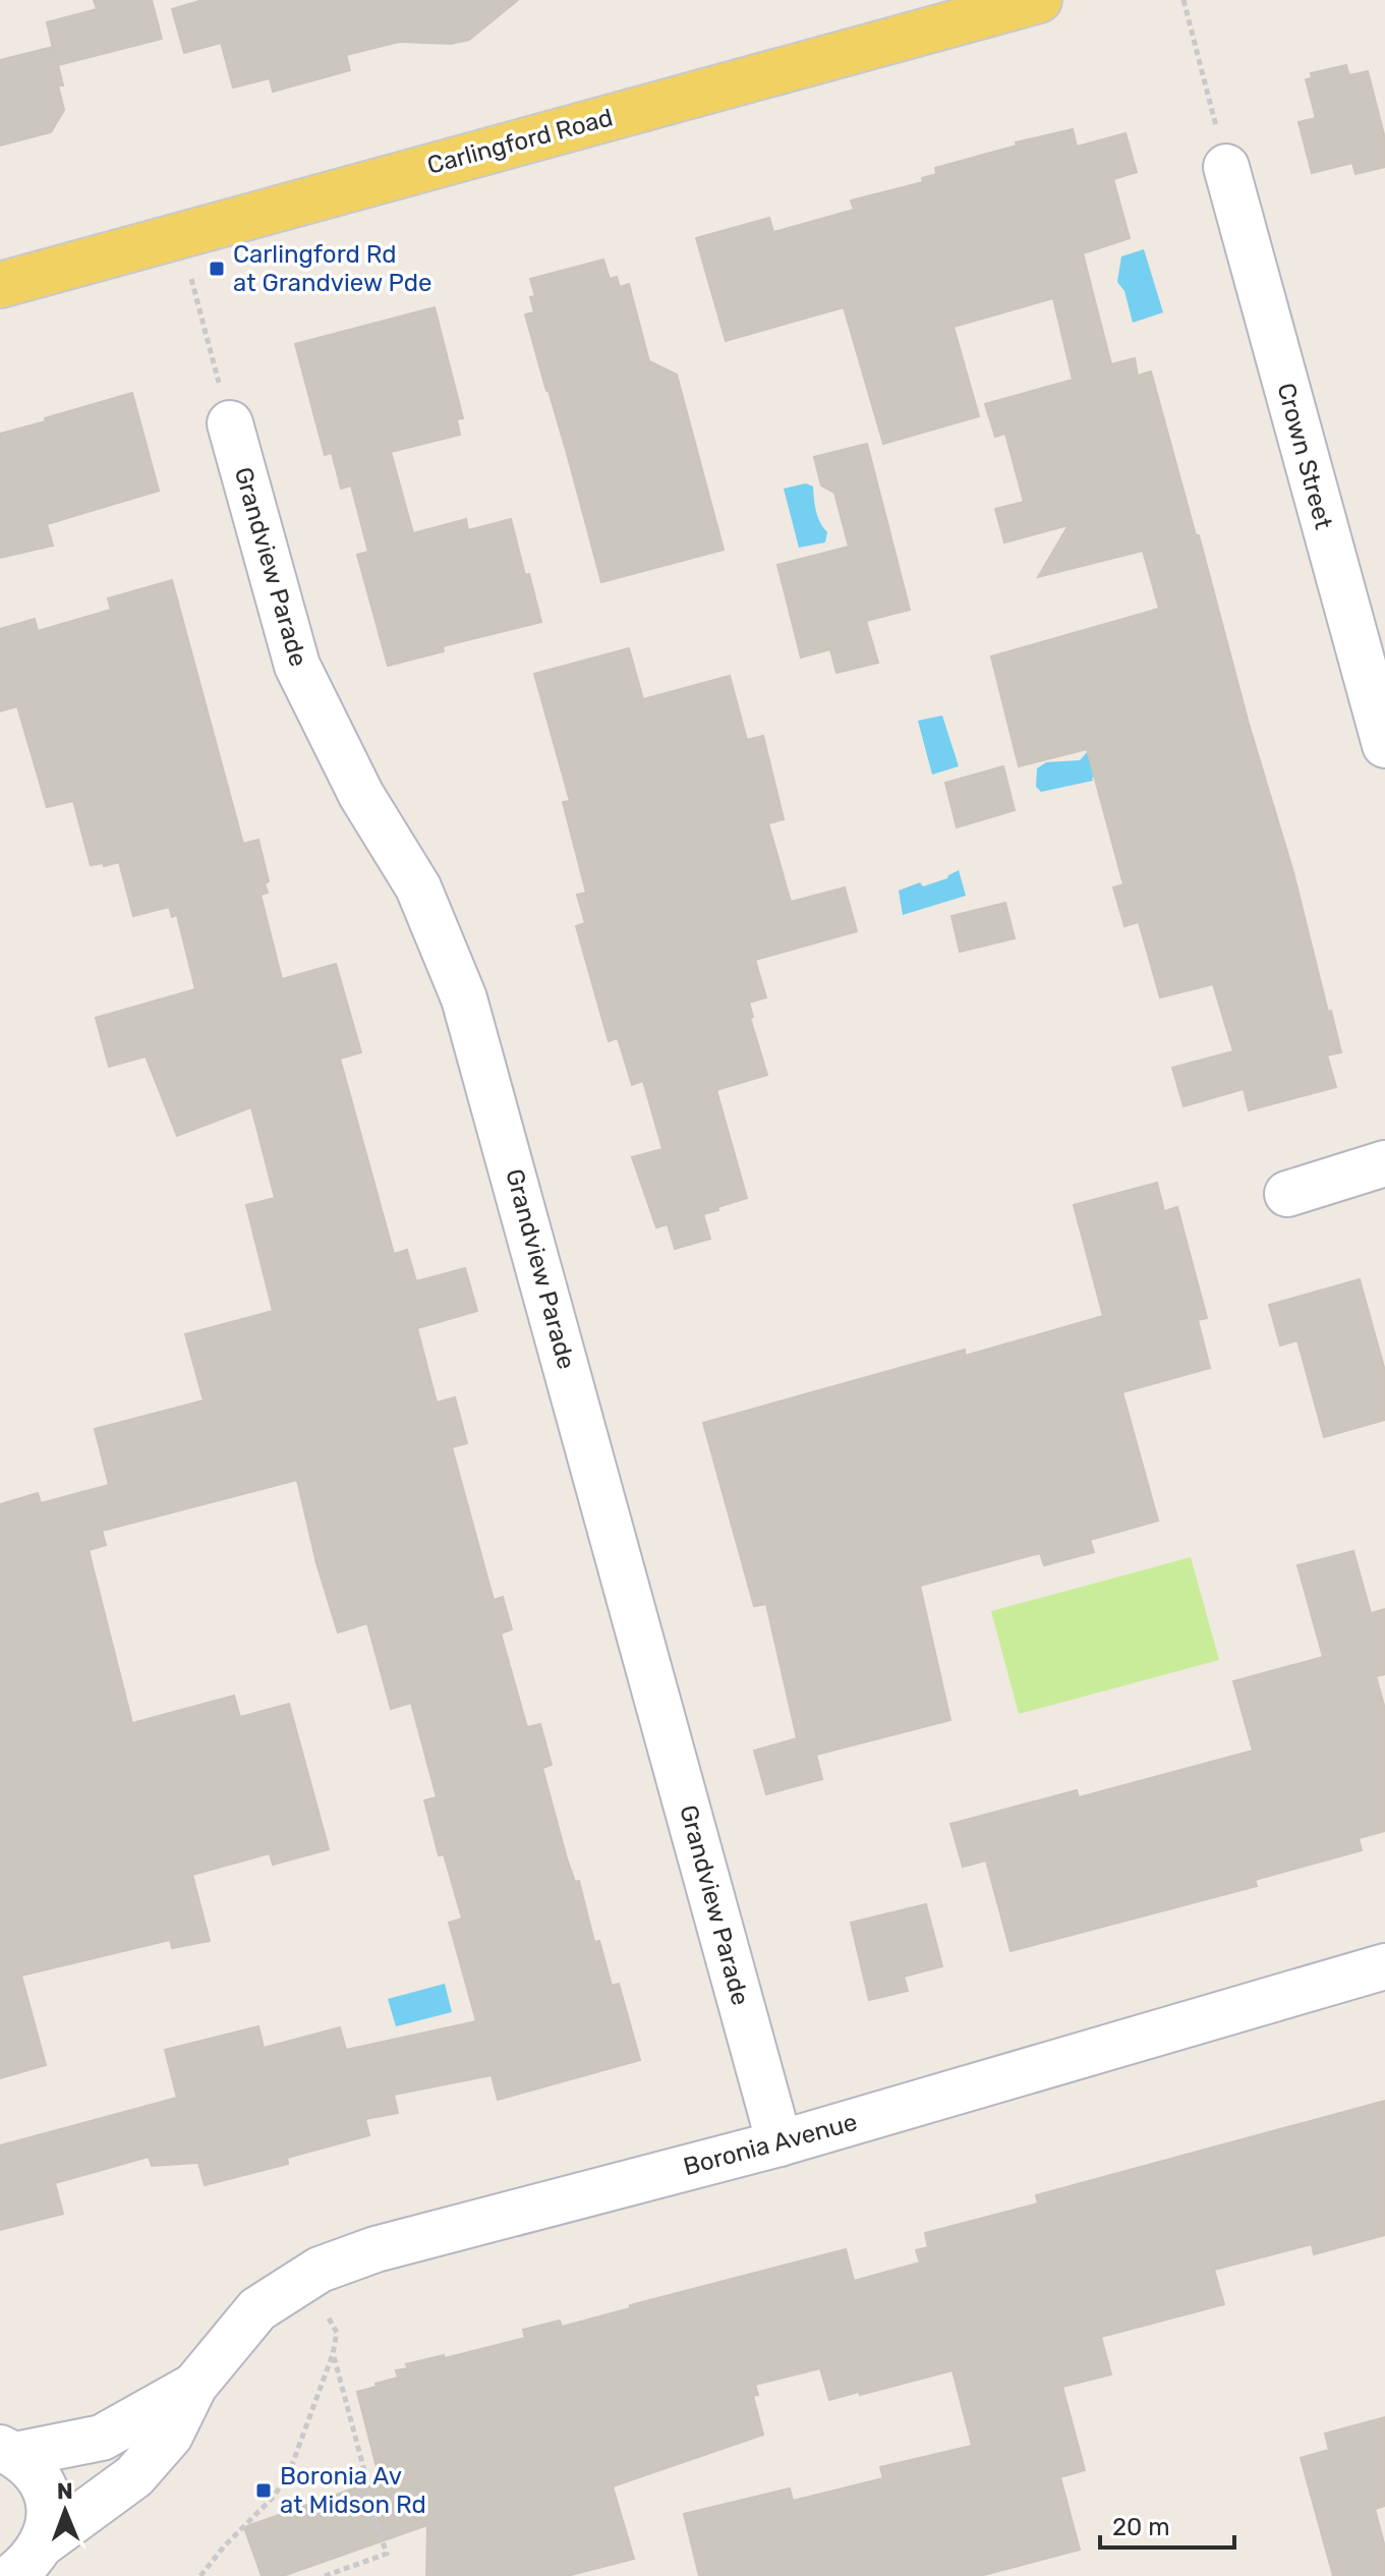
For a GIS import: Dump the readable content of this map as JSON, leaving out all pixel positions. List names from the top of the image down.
{
  "streets": {
    "main road": ["Carlingford Road"],
    "street": ["Crown Street", "Grandview Parade", "Boronia Avenue"]
  },
  "crossings": [
    ["Grandview Parade", "Boronia Avenue"]
  ],
  "places": {
    "transit": ["Carlingford Rd at Grandview Pde", "Boronia Av at Midson Rd"]
  },
  "scale_bar": "20 m",
  "north": "top"
}
